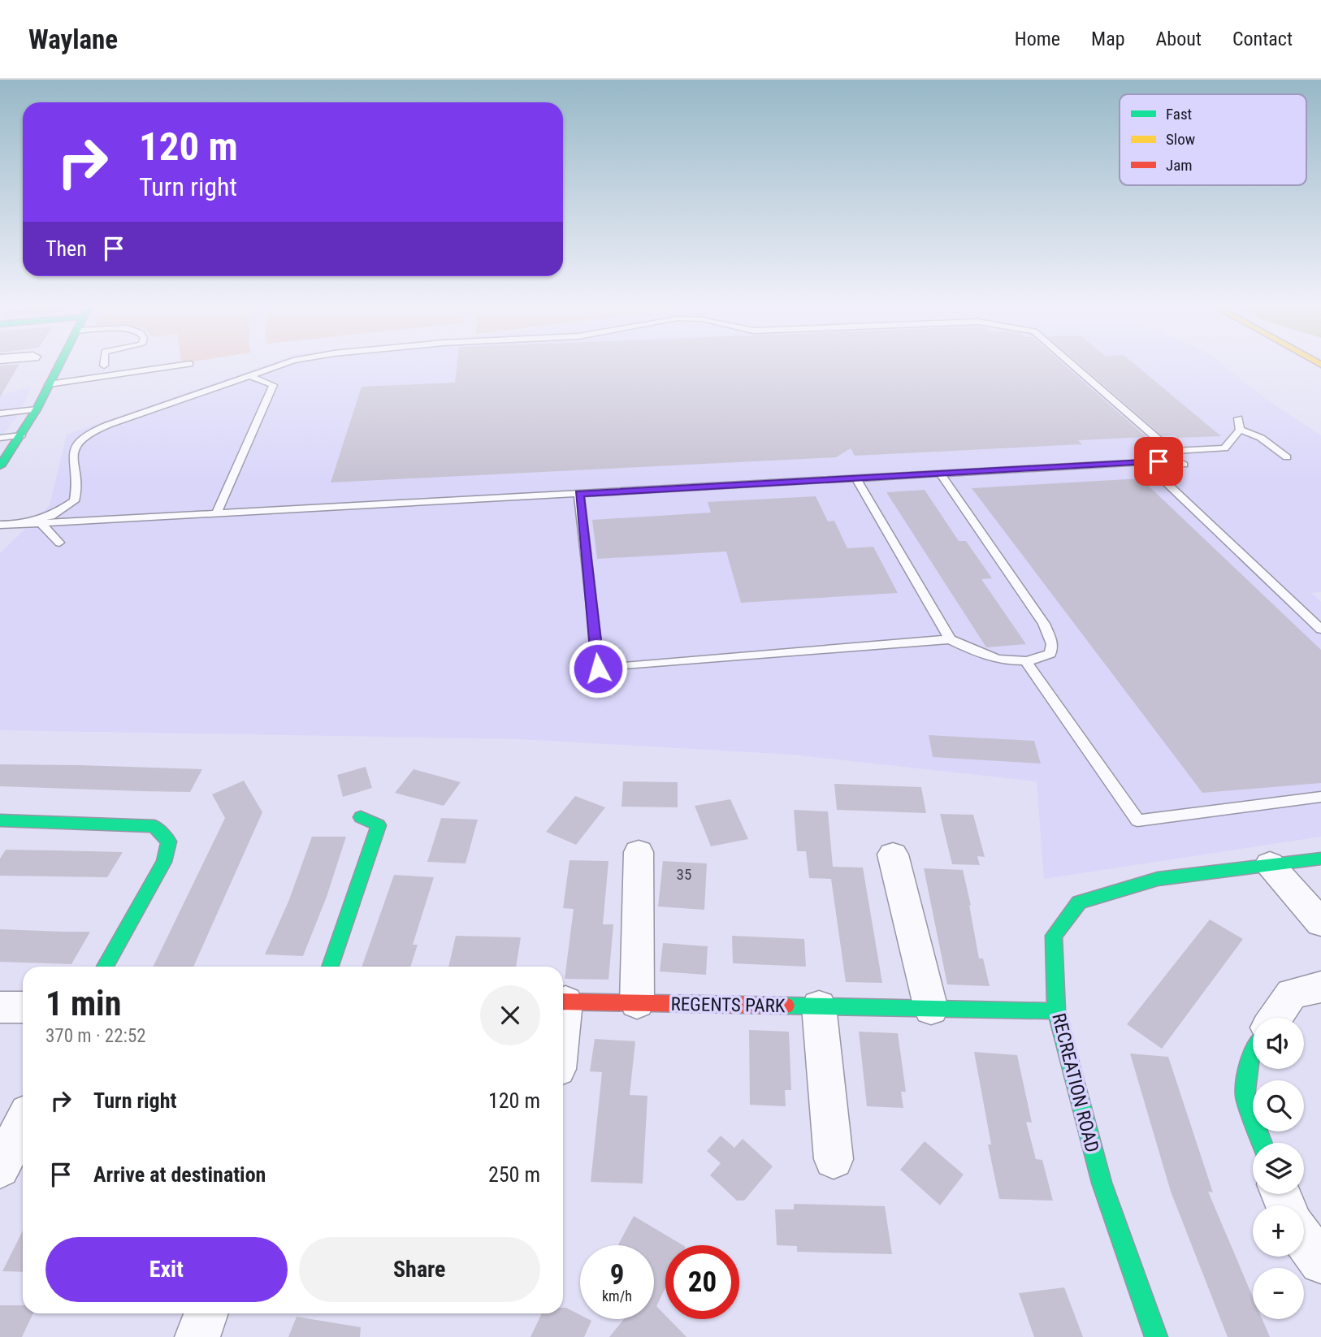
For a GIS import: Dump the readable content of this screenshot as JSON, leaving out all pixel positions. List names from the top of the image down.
{
  "streets": {
    "street": ["REGENTS PARK", "RECREATION ROAD"]
  },
  "crossings": [
    ["REGENTS PARK", "RECREATION ROAD"]
  ],
  "house_numbers": ["35"],
  "legend": ["Fast", "Slow", "Jam"],
  "page": {
    "header": "Waylane",
    "nav": [
      "Home",
      "Map",
      "About",
      "Contact"
    ],
    "turn": ["120 m", "Turn right"],
    "then": "Then",
    "heading": ["1 min", "370 m · 22:52"],
    "map_buttons": ["+", "−"],
    "list": [
      {
        "name": "Turn right",
        "value": "120 m"
      },
      {
        "name": "Arrive at destination",
        "value": "250 m"
      }
    ],
    "buttons": ["Exit", "Share"],
    "speed": "9 km/h",
    "limit": "20"
  }
}
